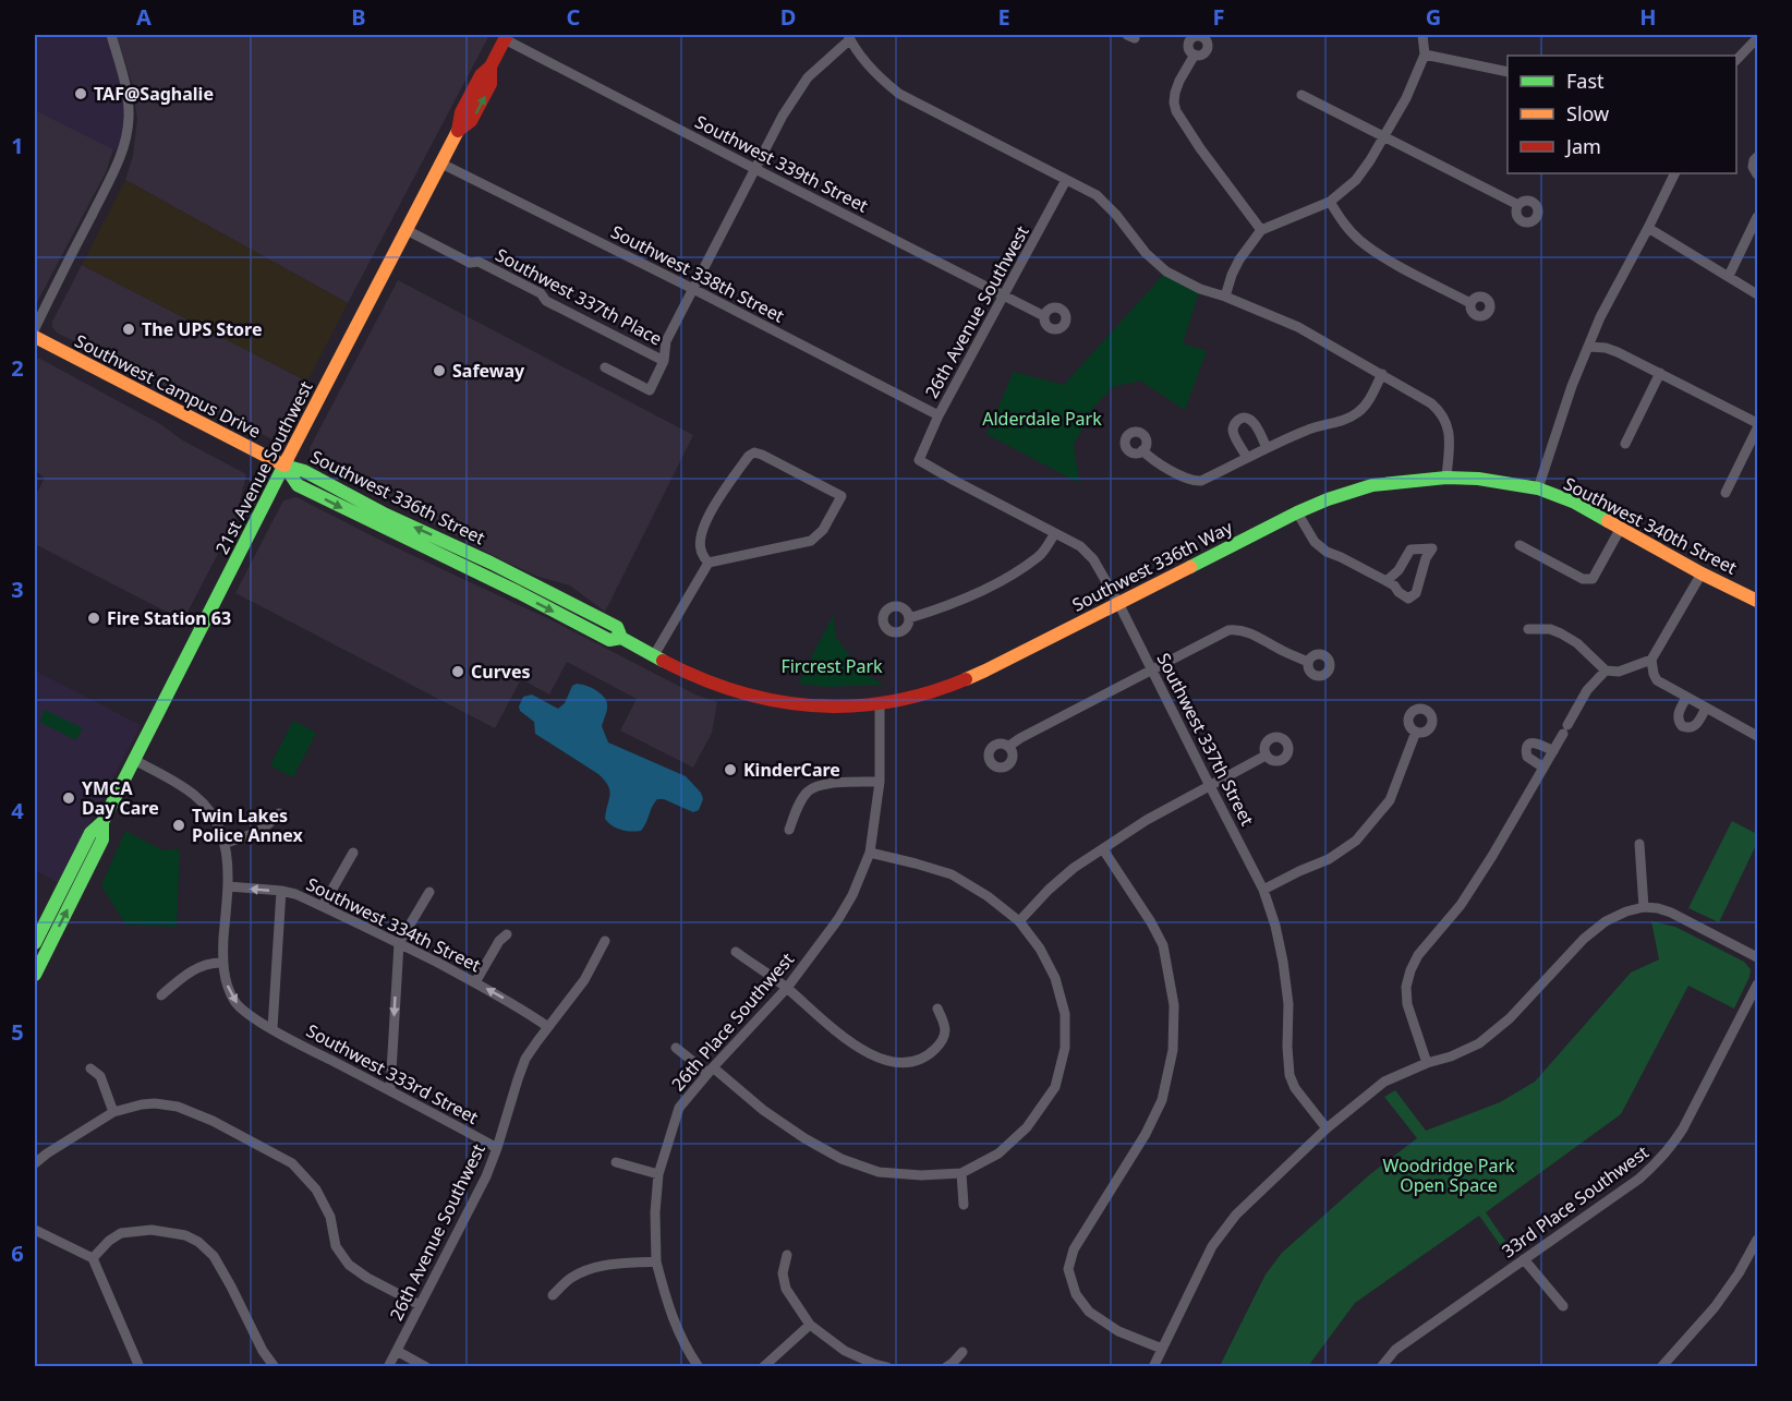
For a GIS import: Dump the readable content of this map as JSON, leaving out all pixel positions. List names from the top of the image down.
{
  "streets": {
    "main road": [
      "Southwest Campus Drive",
      "21st Avenue Southwest",
      "Southwest 336th Street",
      "Southwest 340th Street",
      "Southwest 336th Way"
    ],
    "street": [
      "Southwest 339th Street",
      "Southwest 338th Street",
      "Southwest 337th Place",
      "26th Avenue Southwest",
      "Southwest 337th Street",
      "Southwest 334th Street",
      "26th Place Southwest",
      "Southwest 333rd Street",
      "33rd Place Southwest"
    ]
  },
  "crossings": [
    ["Southwest 339th Street", "26th Avenue Southwest"],
    ["Southwest 339th Street", "21st Avenue Southwest"],
    ["Southwest 338th Street", "26th Avenue Southwest"],
    ["Southwest 338th Street", "21st Avenue Southwest"],
    ["Southwest 337th Place", "21st Avenue Southwest"],
    ["26th Avenue Southwest", "Southwest 337th Street"],
    ["26th Avenue Southwest", "Southwest 334th Street"],
    ["26th Avenue Southwest", "Southwest 333rd Street"],
    ["Southwest Campus Drive", "21st Avenue Southwest"],
    ["Southwest Campus Drive", "Southwest 336th Street"],
    ["21st Avenue Southwest", "Southwest 336th Street"],
    ["Southwest 336th Street", "Southwest 336th Way"],
    ["Southwest 336th Street", "26th Place Southwest"],
    ["Southwest 340th Street", "Southwest 336th Way"],
    ["Southwest 336th Way", "Southwest 337th Street"],
    ["Southwest 336th Way", "26th Place Southwest"],
    ["Southwest 334th Street", "Southwest 333rd Street"]
  ],
  "one_way": ["Southwest 334th Street"],
  "parks": ["Alderdale Park", "Fircrest Park", "Woodridge Park Open Space"],
  "places": [
    "TAF@Saghalie",
    "The UPS Store",
    "Safeway",
    "Fire Station 63",
    "Curves",
    "KinderCare",
    "YMCA Day Care",
    "Twin Lakes Police Annex"
  ],
  "legend": ["Fast", "Slow", "Jam"],
  "grid": {
    "columns": [
      "A",
      "B",
      "C",
      "D",
      "E",
      "F",
      "G",
      "H"
    ],
    "rows": [
      "1",
      "2",
      "3",
      "4",
      "5",
      "6"
    ]
  }
}
